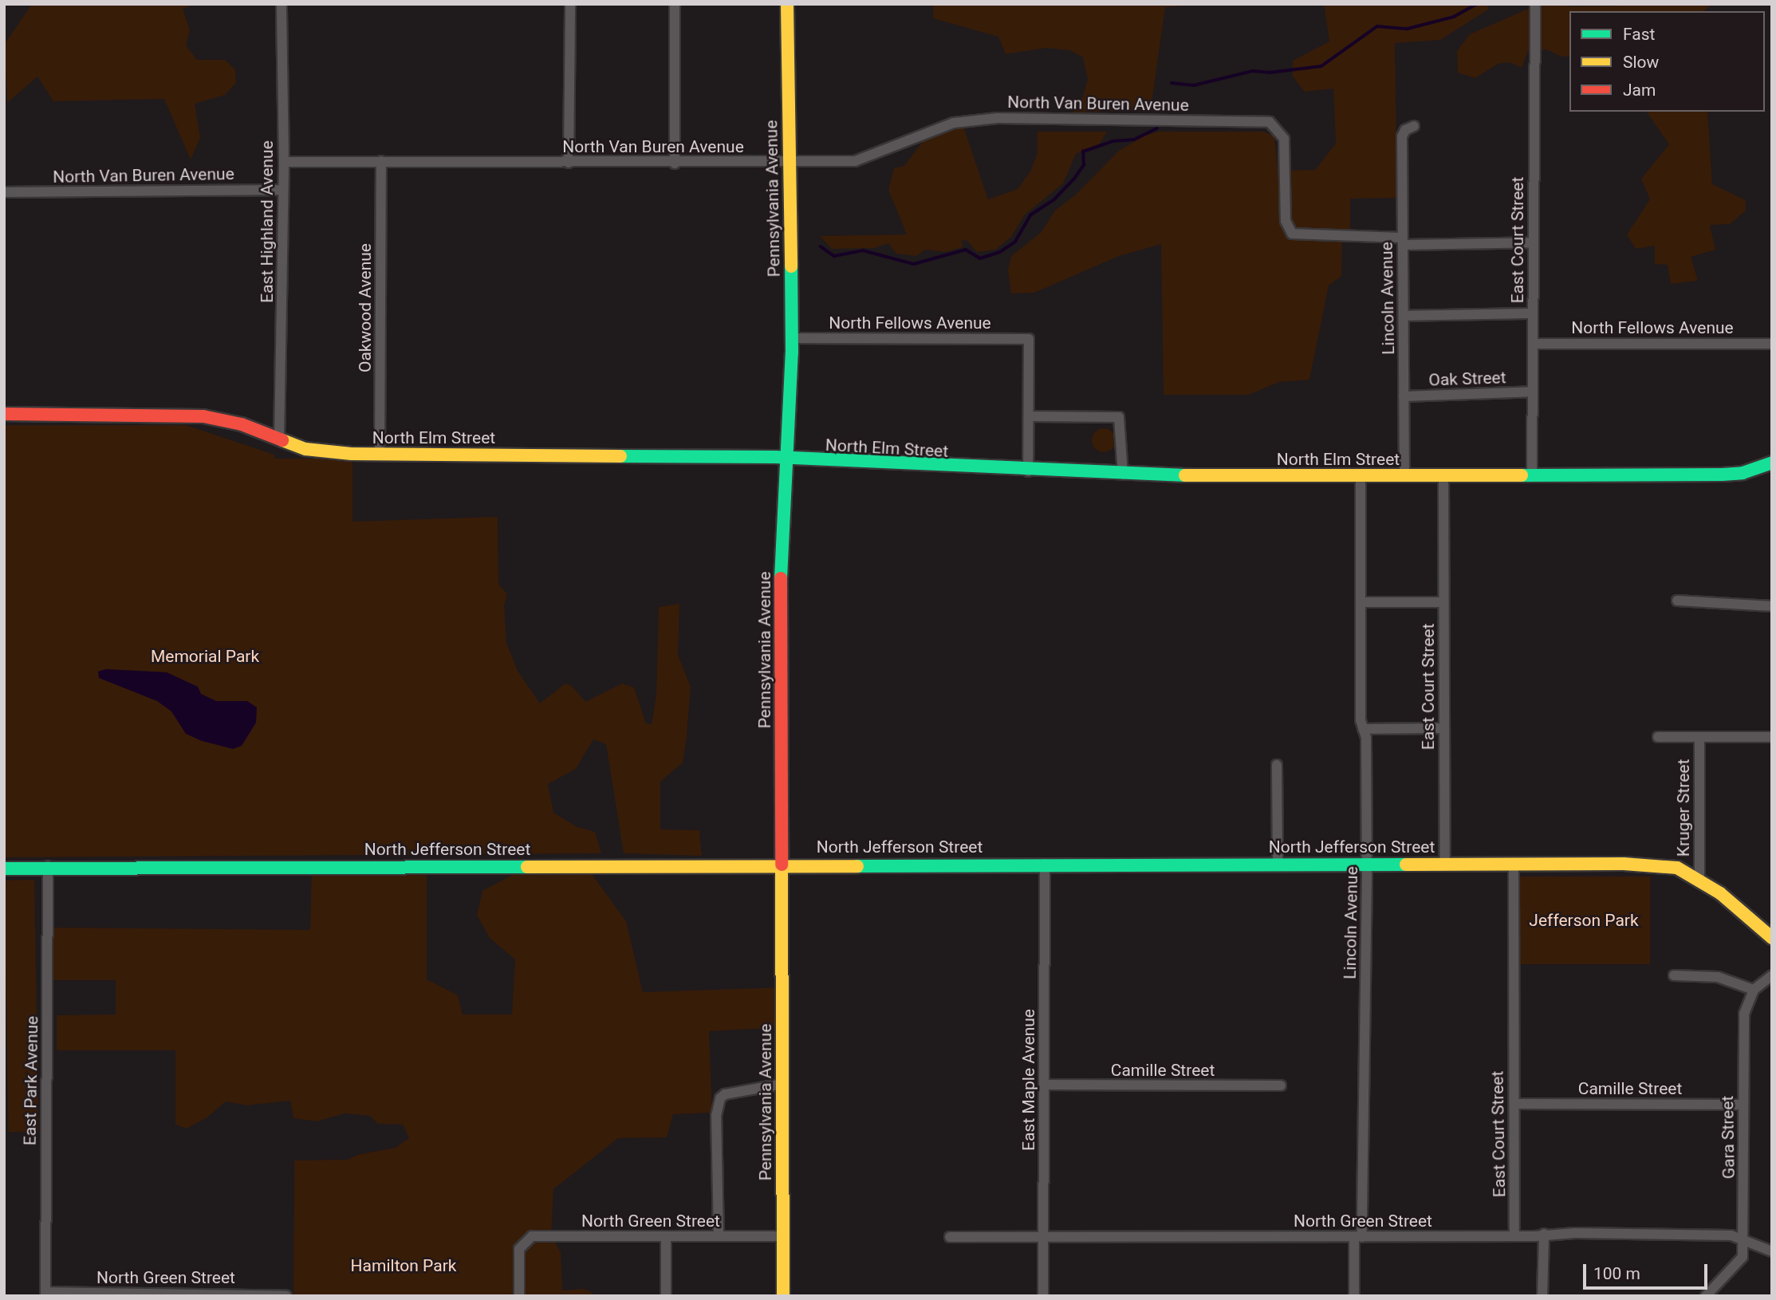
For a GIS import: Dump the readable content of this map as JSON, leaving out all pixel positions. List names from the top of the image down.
{
  "streets": {
    "main road": ["Pennsylvania Avenue", "North Elm Street", "North Jefferson Street"],
    "street": [
      "North Van Buren Avenue",
      "East Highland Avenue",
      "East Court Street",
      "Lincoln Avenue",
      "Oakwood Avenue",
      "North Fellows Avenue",
      "Oak Street",
      "Kruger Street",
      "Camille Street",
      "East Maple Avenue",
      "East Park Avenue",
      "Gara Street",
      "North Green Street"
    ]
  },
  "crossings": [
    ["North Van Buren Avenue", "Pennsylvania Avenue"],
    ["North Van Buren Avenue", "East Highland Avenue"],
    ["North Van Buren Avenue", "Lincoln Avenue"],
    ["North Van Buren Avenue", "Oakwood Avenue"],
    ["Pennsylvania Avenue", "North Fellows Avenue"],
    ["Pennsylvania Avenue", "North Elm Street"],
    ["Pennsylvania Avenue", "North Jefferson Street"],
    ["Pennsylvania Avenue", "North Green Street"],
    ["East Highland Avenue", "North Elm Street"],
    ["East Court Street", "North Fellows Avenue"],
    ["East Court Street", "Oak Street"],
    ["East Court Street", "North Elm Street"],
    ["East Court Street", "North Jefferson Street"],
    ["East Court Street", "Camille Street"],
    ["East Court Street", "North Green Street"],
    ["Lincoln Avenue", "Oak Street"],
    ["Lincoln Avenue", "North Elm Street"],
    ["Lincoln Avenue", "North Jefferson Street"],
    ["Lincoln Avenue", "North Green Street"],
    ["Oakwood Avenue", "North Elm Street"],
    ["Kruger Street", "North Jefferson Street"],
    ["North Jefferson Street", "East Maple Avenue"],
    ["North Jefferson Street", "East Park Avenue"],
    ["Camille Street", "East Maple Avenue"],
    ["Camille Street", "Gara Street"],
    ["East Maple Avenue", "North Green Street"],
    ["East Park Avenue", "North Green Street"],
    ["Gara Street", "North Green Street"]
  ],
  "parks": ["Memorial Park", "Jefferson Park", "Hamilton Park"],
  "legend": ["Fast", "Slow", "Jam"],
  "scale_bar": "100 m"
}
